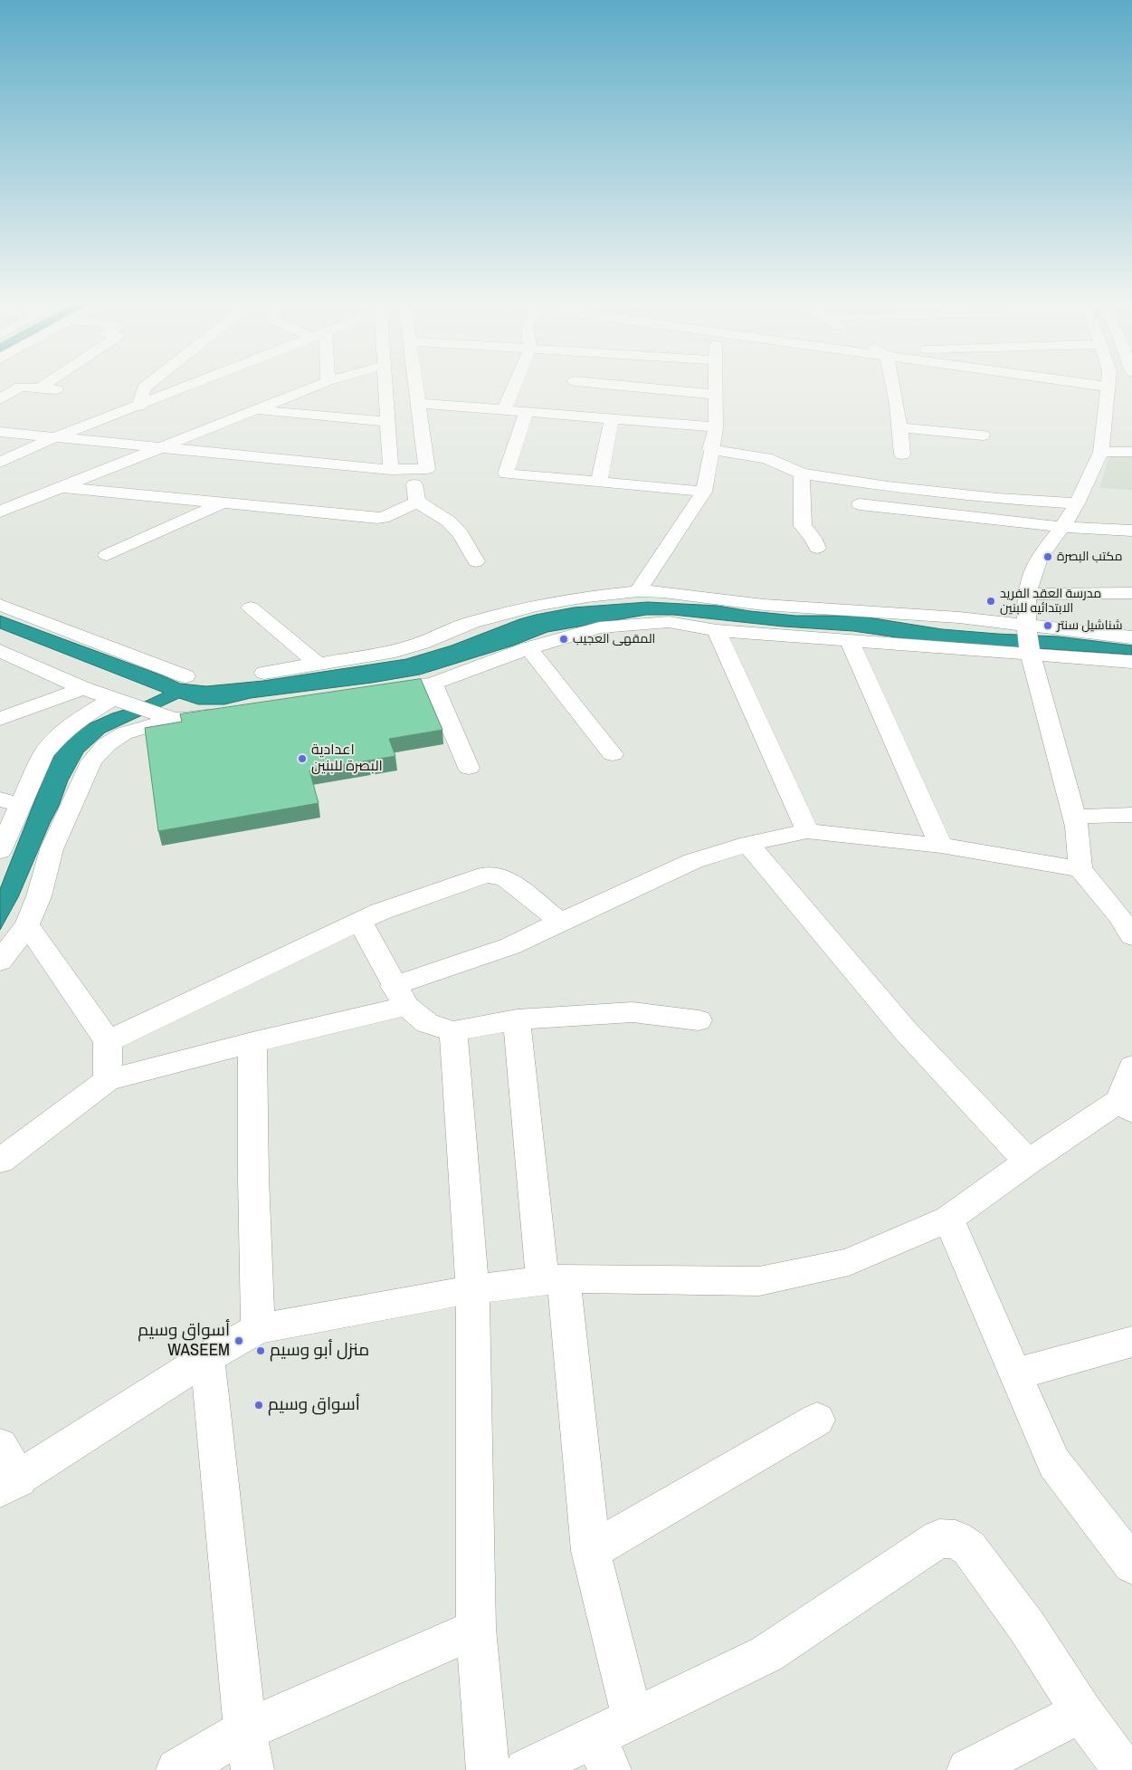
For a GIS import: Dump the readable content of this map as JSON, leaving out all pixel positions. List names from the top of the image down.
{
  "places": [
    "مكتب البصرة",
    "مدرسة العقد الفريد الابتدائيه للبنين",
    "شناشيل سنتر",
    "المقهى العجيب",
    "اعدادية البصرة للبنين",
    "أسواق وسيم WASEEM",
    "منزل أبو وسيم",
    "أسواق وسيم"
  ]
}
